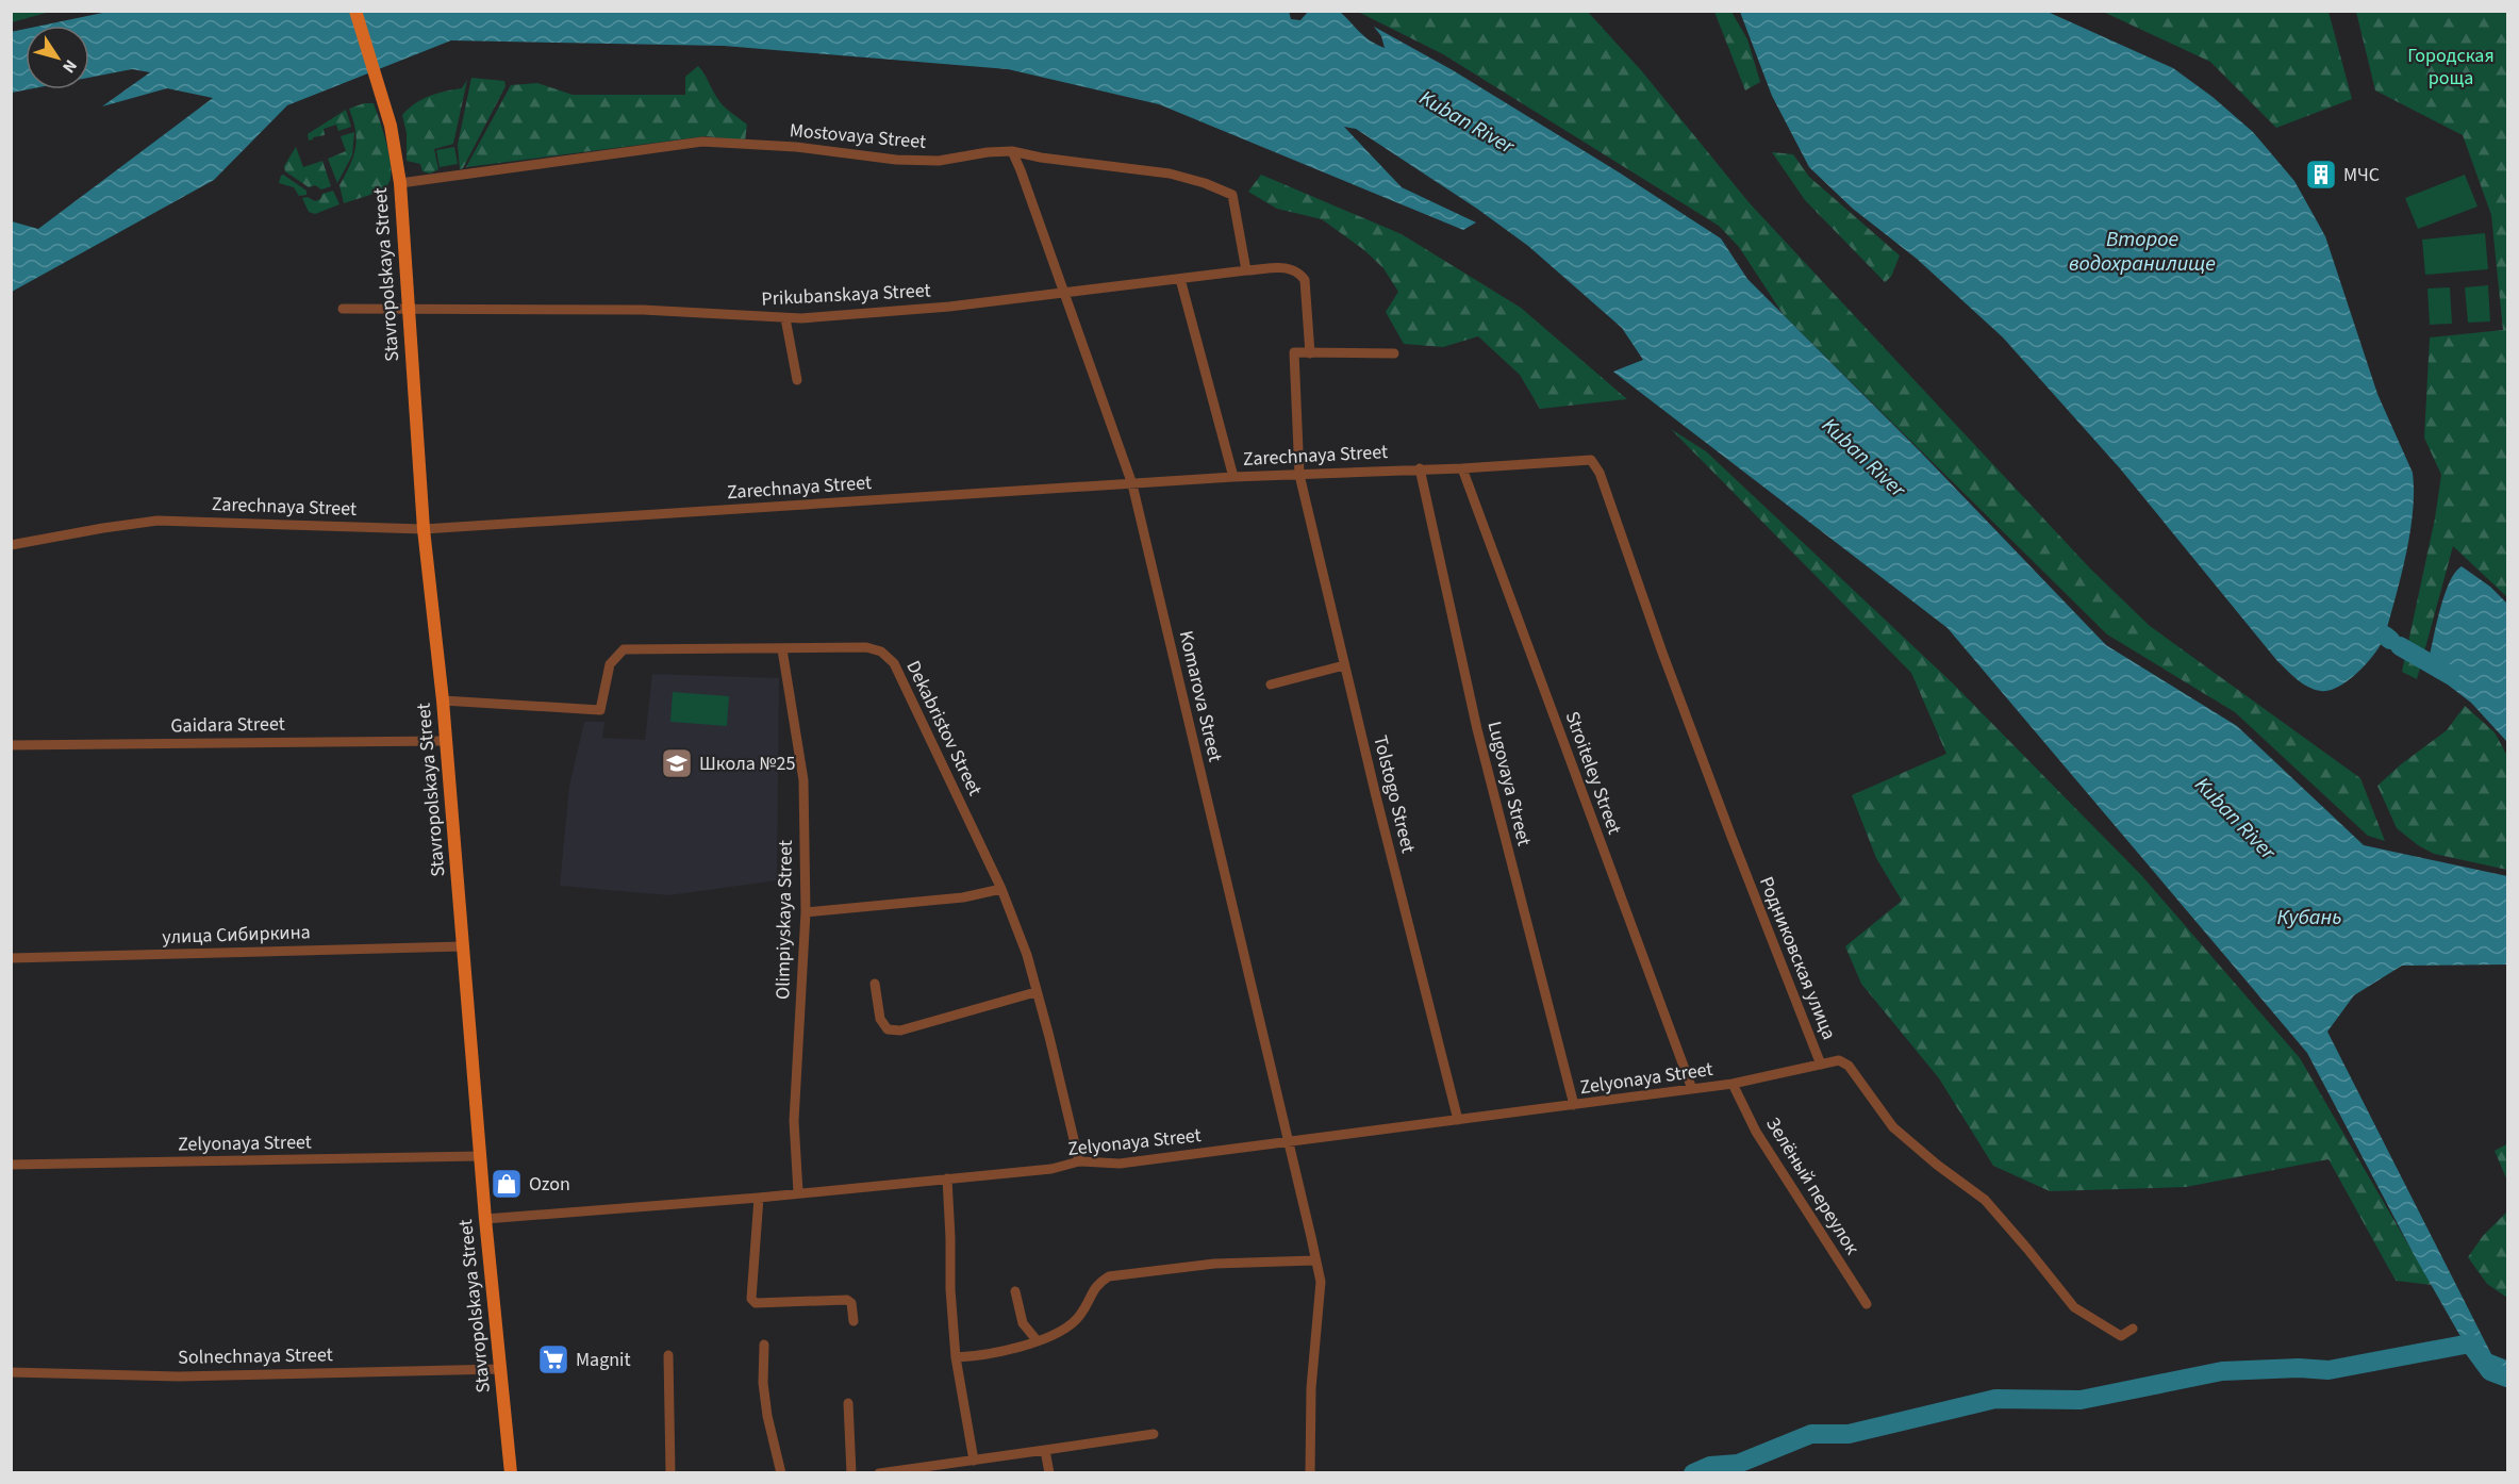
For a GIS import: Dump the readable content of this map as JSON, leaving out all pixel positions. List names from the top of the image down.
{
  "streets": {
    "main road": ["Stavropolskaya Street"],
    "street": [
      "Mostovaya Street",
      "Prikubanskaya Street",
      "Zarechnaya Street",
      "Komarova Street",
      "Gaidara Street",
      "Dekabristov Street",
      "Stroiteley Street",
      "Lugovaya Street",
      "Tolstogo Street",
      "Olimpiyskaya Street",
      "улица Сибиркина",
      "Родниковская улица",
      "Zelyonaya Street",
      "Зелёный переулок",
      "Solnechnaya Street"
    ]
  },
  "crossings": [
    ["Mostovaya Street", "Stavropolskaya Street"],
    ["Mostovaya Street", "Prikubanskaya Street"],
    ["Mostovaya Street", "Komarova Street"],
    ["Stavropolskaya Street", "Prikubanskaya Street"],
    ["Stavropolskaya Street", "Zarechnaya Street"],
    ["Stavropolskaya Street", "Gaidara Street"],
    ["Stavropolskaya Street", "Dekabristov Street"],
    ["Stavropolskaya Street", "улица Сибиркина"],
    ["Stavropolskaya Street", "Zelyonaya Street"],
    ["Stavropolskaya Street", "Solnechnaya Street"],
    ["Prikubanskaya Street", "Komarova Street"],
    ["Prikubanskaya Street", "Tolstogo Street"],
    ["Zarechnaya Street", "Komarova Street"],
    ["Zarechnaya Street", "Stroiteley Street"],
    ["Zarechnaya Street", "Lugovaya Street"],
    ["Zarechnaya Street", "Tolstogo Street"],
    ["Zarechnaya Street", "Родниковская улица"],
    ["Komarova Street", "Zelyonaya Street"],
    ["Dekabristov Street", "Olimpiyskaya Street"],
    ["Dekabristov Street", "Zelyonaya Street"],
    ["Stroiteley Street", "Zelyonaya Street"],
    ["Lugovaya Street", "Zelyonaya Street"],
    ["Tolstogo Street", "Zelyonaya Street"],
    ["Olimpiyskaya Street", "Zelyonaya Street"],
    ["Родниковская улица", "Zelyonaya Street"],
    ["Zelyonaya Street", "Зелёный переулок"]
  ],
  "water": ["Kuban River", "Второе водохранилище", "Кубань"],
  "parks": ["Городская роща"],
  "places": {
    "building": ["МЧС"],
    "school or university": ["Школа №25"],
    "shop": ["Ozon"],
    "supermarket": ["Magnit"]
  },
  "north": "bottom right"
}
